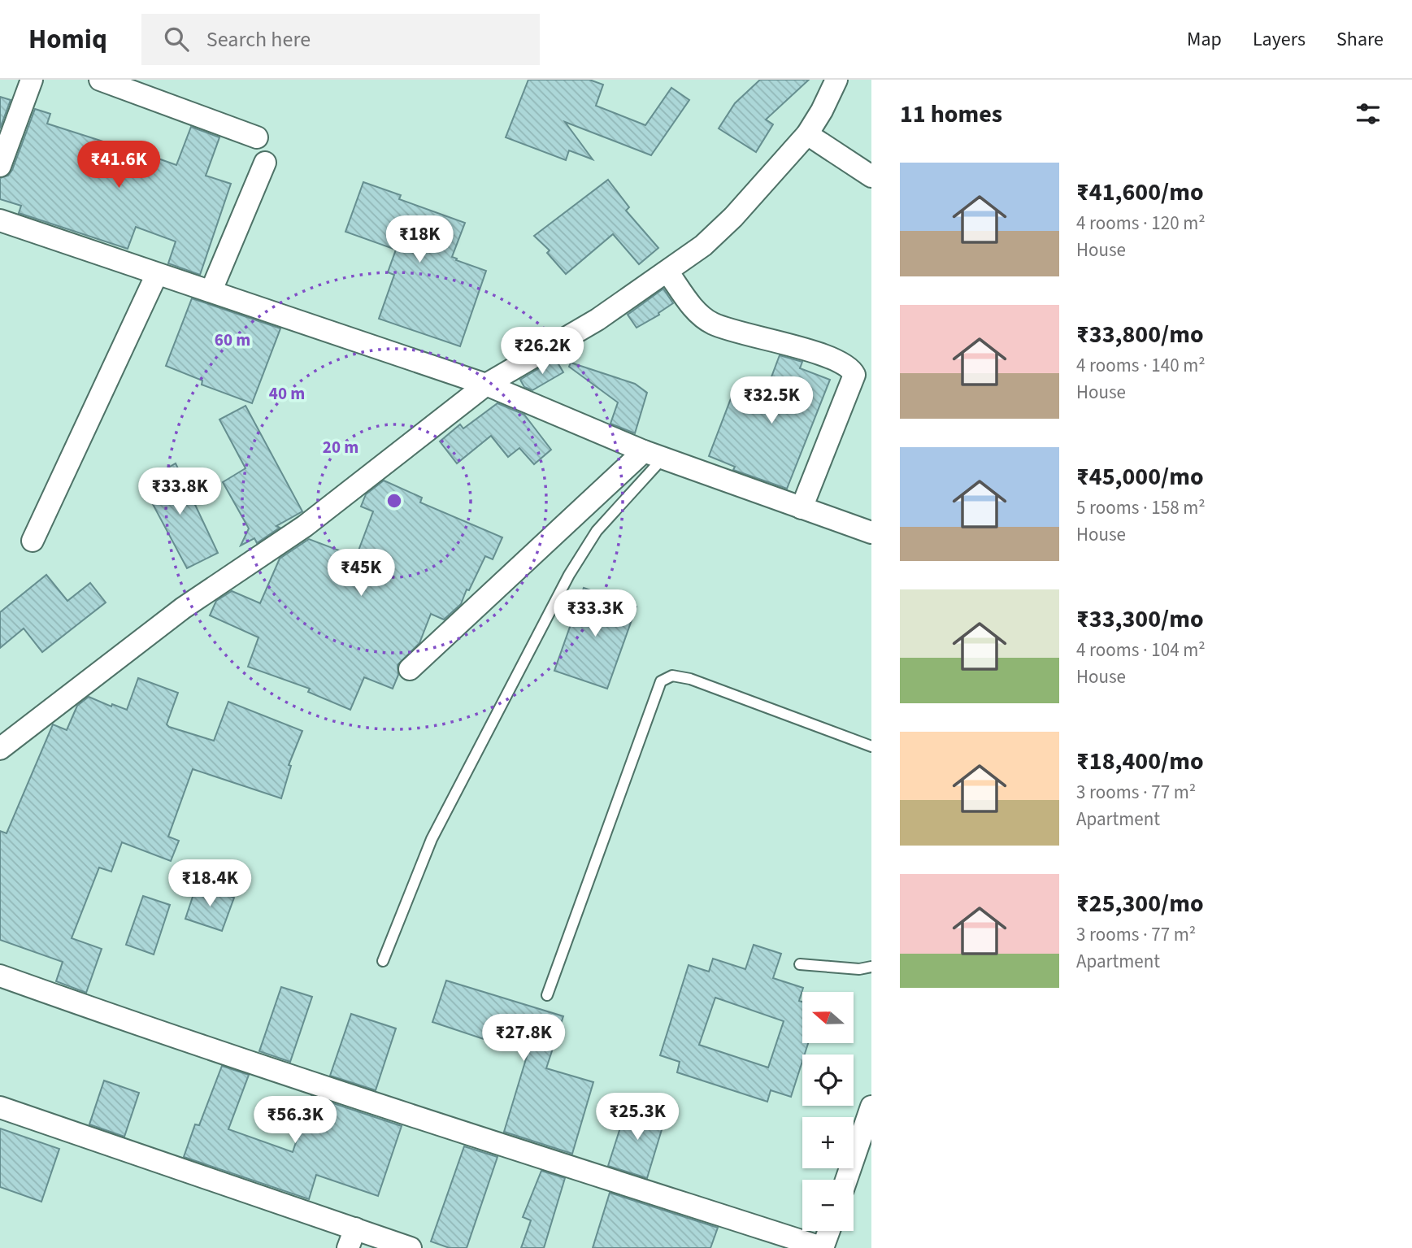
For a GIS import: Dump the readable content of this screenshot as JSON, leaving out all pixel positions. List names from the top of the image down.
{
  "north": "left",
  "page": {
    "header": "Homiq",
    "search": "Search here",
    "nav": ["Map", "Layers", "Share"],
    "heading": "11 homes",
    "price": [
      "₹41.6K",
      "₹18K",
      "₹26.2K",
      "₹32.5K",
      "₹33.8K",
      "₹45K",
      "₹33.3K",
      "₹18.4K",
      "₹27.8K",
      "₹25.3K",
      "₹56.3K"
    ],
    "list": [
      {
        "name": "₹41,600/mo",
        "note": "4 rooms · 120 m² · House"
      },
      {
        "name": "₹33,800/mo",
        "note": "4 rooms · 140 m² · House"
      },
      {
        "name": "₹45,000/mo",
        "note": "5 rooms · 158 m² · House"
      },
      {
        "name": "₹33,300/mo",
        "note": "4 rooms · 104 m² · House"
      },
      {
        "name": "₹18,400/mo",
        "note": "3 rooms · 77 m² · Apartment"
      },
      {
        "name": "₹25,300/mo",
        "note": "3 rooms · 77 m² · Apartment"
      }
    ],
    "map_buttons": ["+", "−"]
  },
  "rings": ["60 m", "40 m", "20 m"]
}
